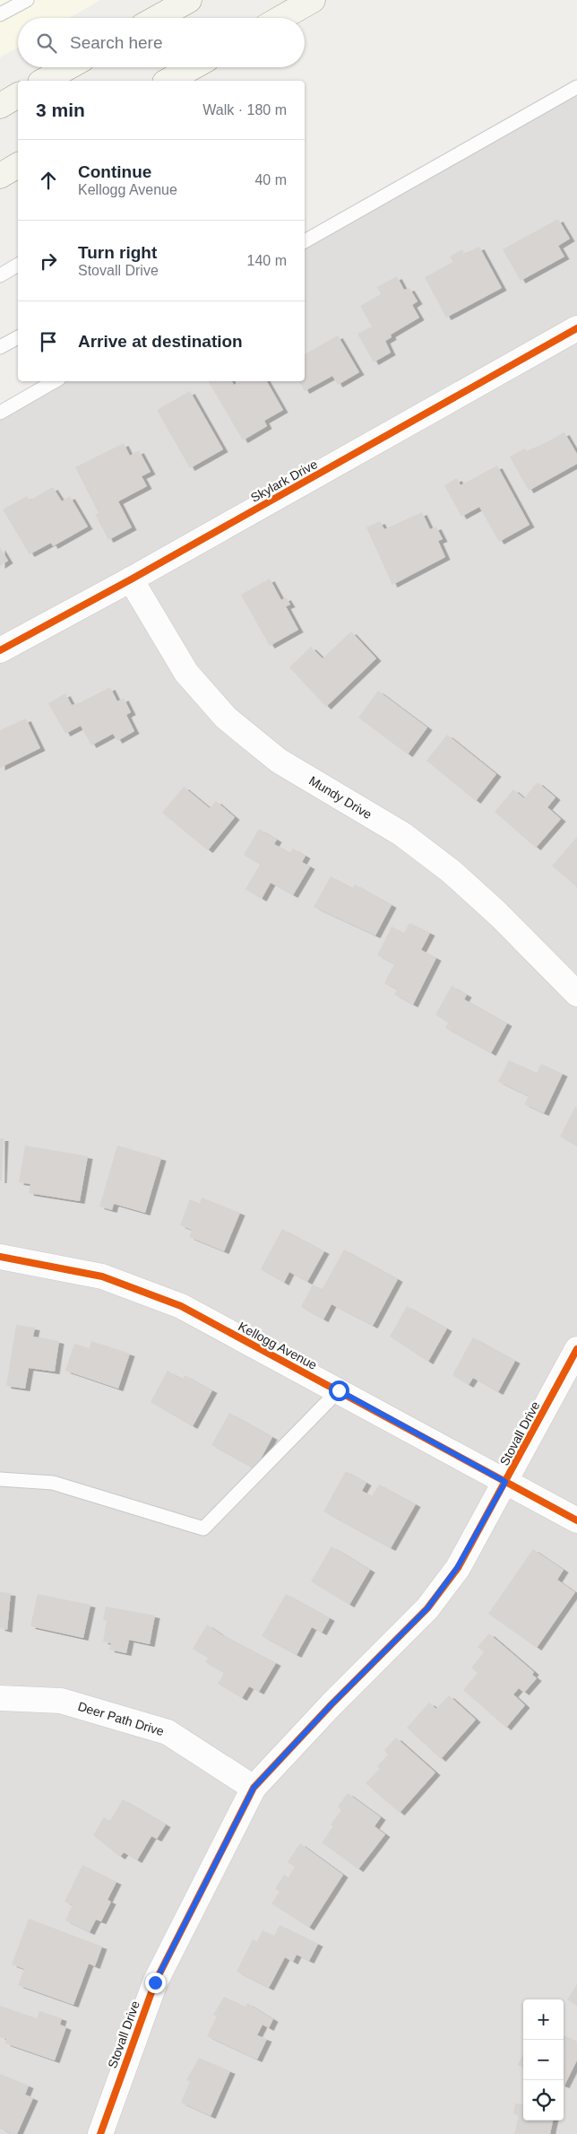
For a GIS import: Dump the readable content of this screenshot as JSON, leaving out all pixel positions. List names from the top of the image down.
{
  "streets": {
    "street": [
      "Skylark Drive",
      "Mundy Drive",
      "Kellogg Avenue",
      "Stovall Drive",
      "Deer Path Drive"
    ]
  },
  "crossings": [
    ["Skylark Drive", "Mundy Drive"],
    ["Kellogg Avenue", "Stovall Drive"],
    ["Stovall Drive", "Deer Path Drive"]
  ],
  "page": {
    "search": "Search here",
    "heading": ["3 min", "Walk · 180 m"],
    "list": [
      ["Continue", "Kellogg Avenue", "40 m"],
      ["Turn right", "Stovall Drive", "140 m"],
      "Arrive at destination"
    ],
    "map_buttons": ["+", "−"]
  }
}
